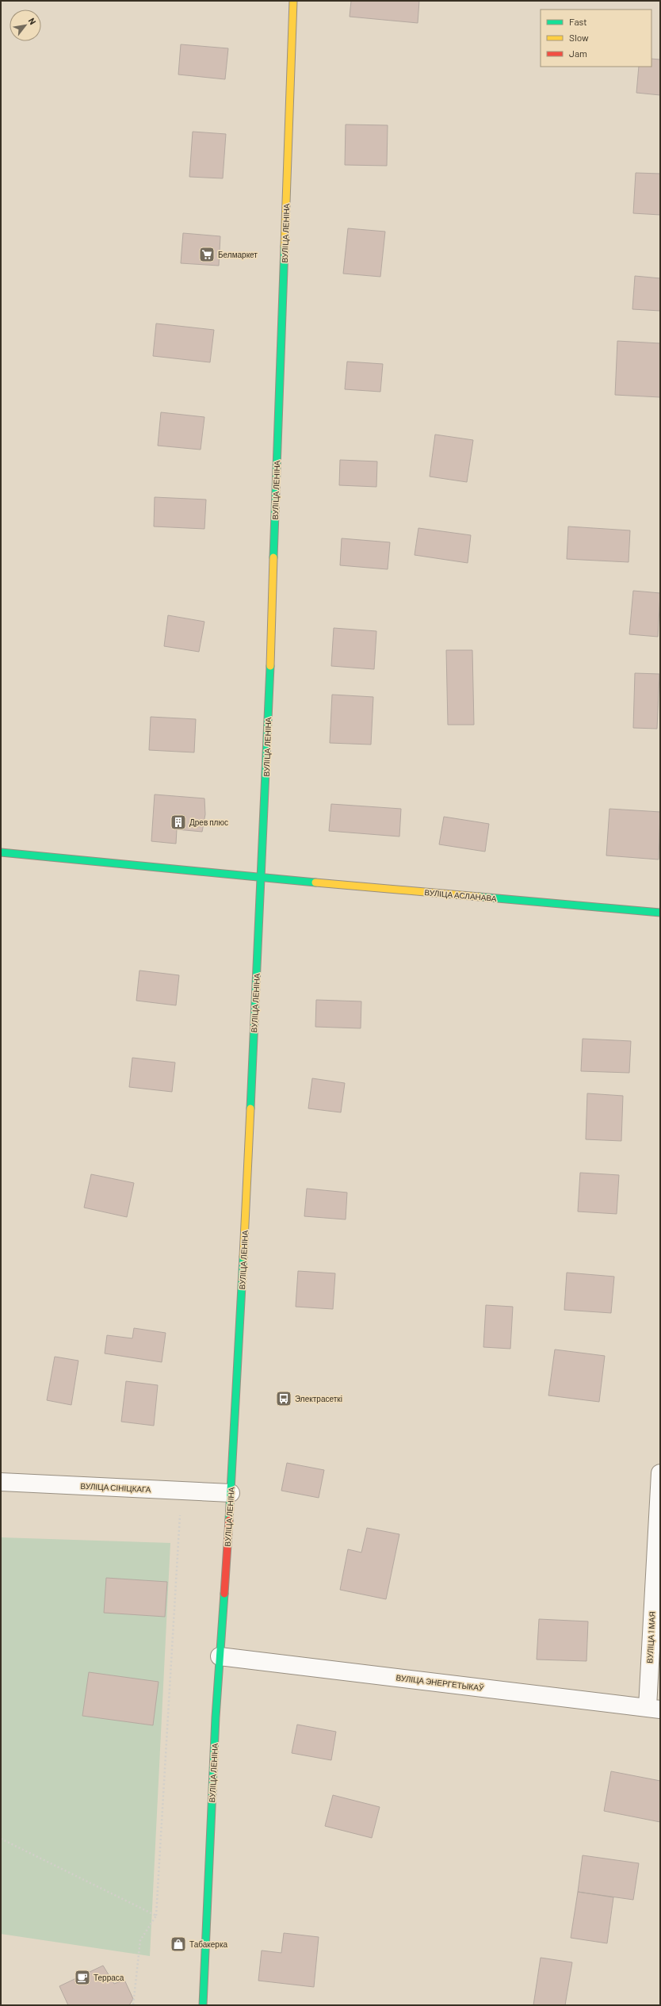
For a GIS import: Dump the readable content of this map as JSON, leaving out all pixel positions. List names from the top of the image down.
{
  "streets": {
    "main road": ["ВУЛІЦА ЛЕНІНА", "ВУЛІЦА АСЛАНАВА"],
    "street": ["ВУЛІЦА СІНІЦКАГА", "ВУЛІЦА 1 МАЯ", "ВУЛІЦА ЭНЕРГЕТЫКАЎ"]
  },
  "crossings": [
    ["ВУЛІЦА ЛЕНІНА", "ВУЛІЦА АСЛАНАВА"],
    ["ВУЛІЦА ЛЕНІНА", "ВУЛІЦА СІНІЦКАГА"],
    ["ВУЛІЦА ЛЕНІНА", "ВУЛІЦА ЭНЕРГЕТЫКАЎ"],
    ["ВУЛІЦА 1 МАЯ", "ВУЛІЦА ЭНЕРГЕТЫКАЎ"]
  ],
  "places": {
    "supermarket": ["Белмаркет"],
    "building": ["Древ плюс"],
    "bus stop": ["Электрасеткі"],
    "shop": ["Табакерка"],
    "cafe": ["Терраса"]
  },
  "legend": ["Fast", "Slow", "Jam"],
  "north": "top right"
}
